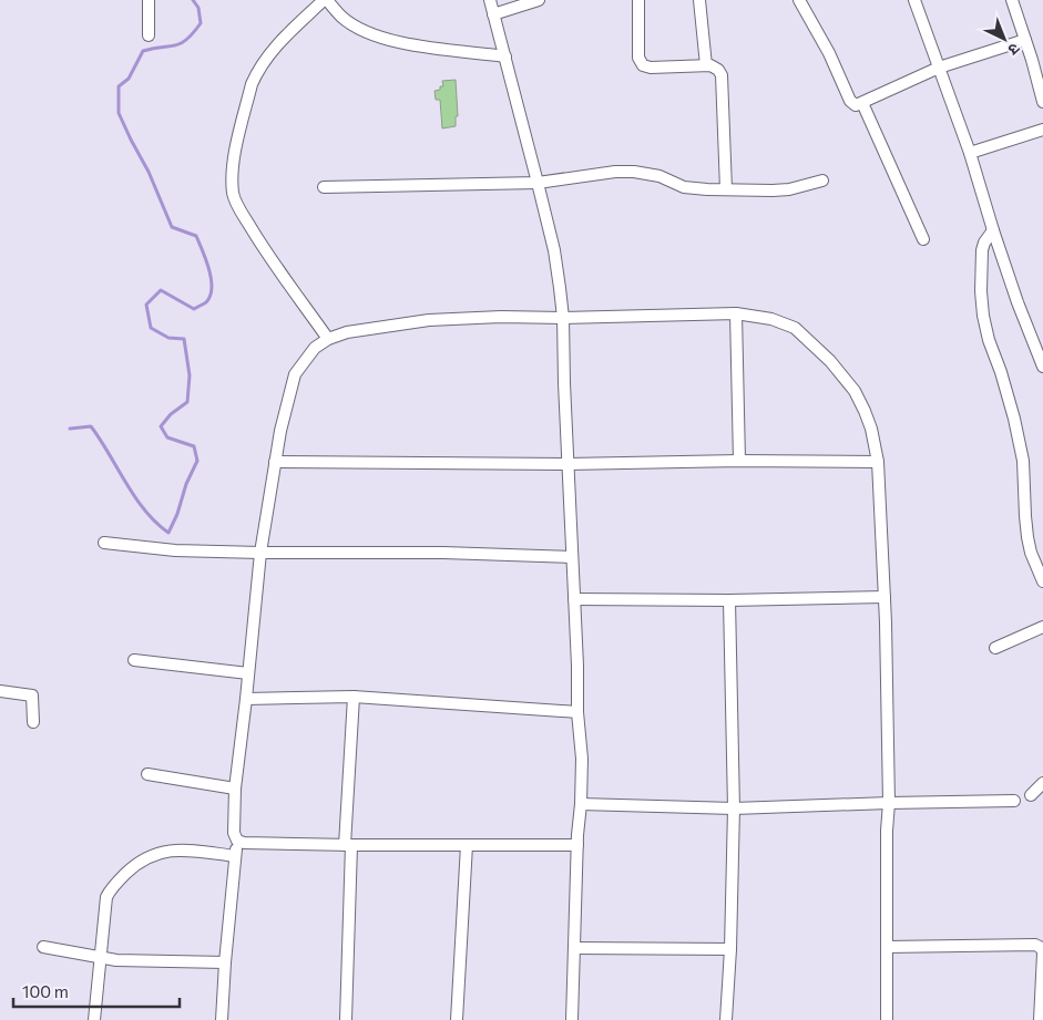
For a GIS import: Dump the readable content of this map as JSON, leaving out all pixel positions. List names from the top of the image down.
{
  "scale_bar": "100 m",
  "north": "bottom right"
}
